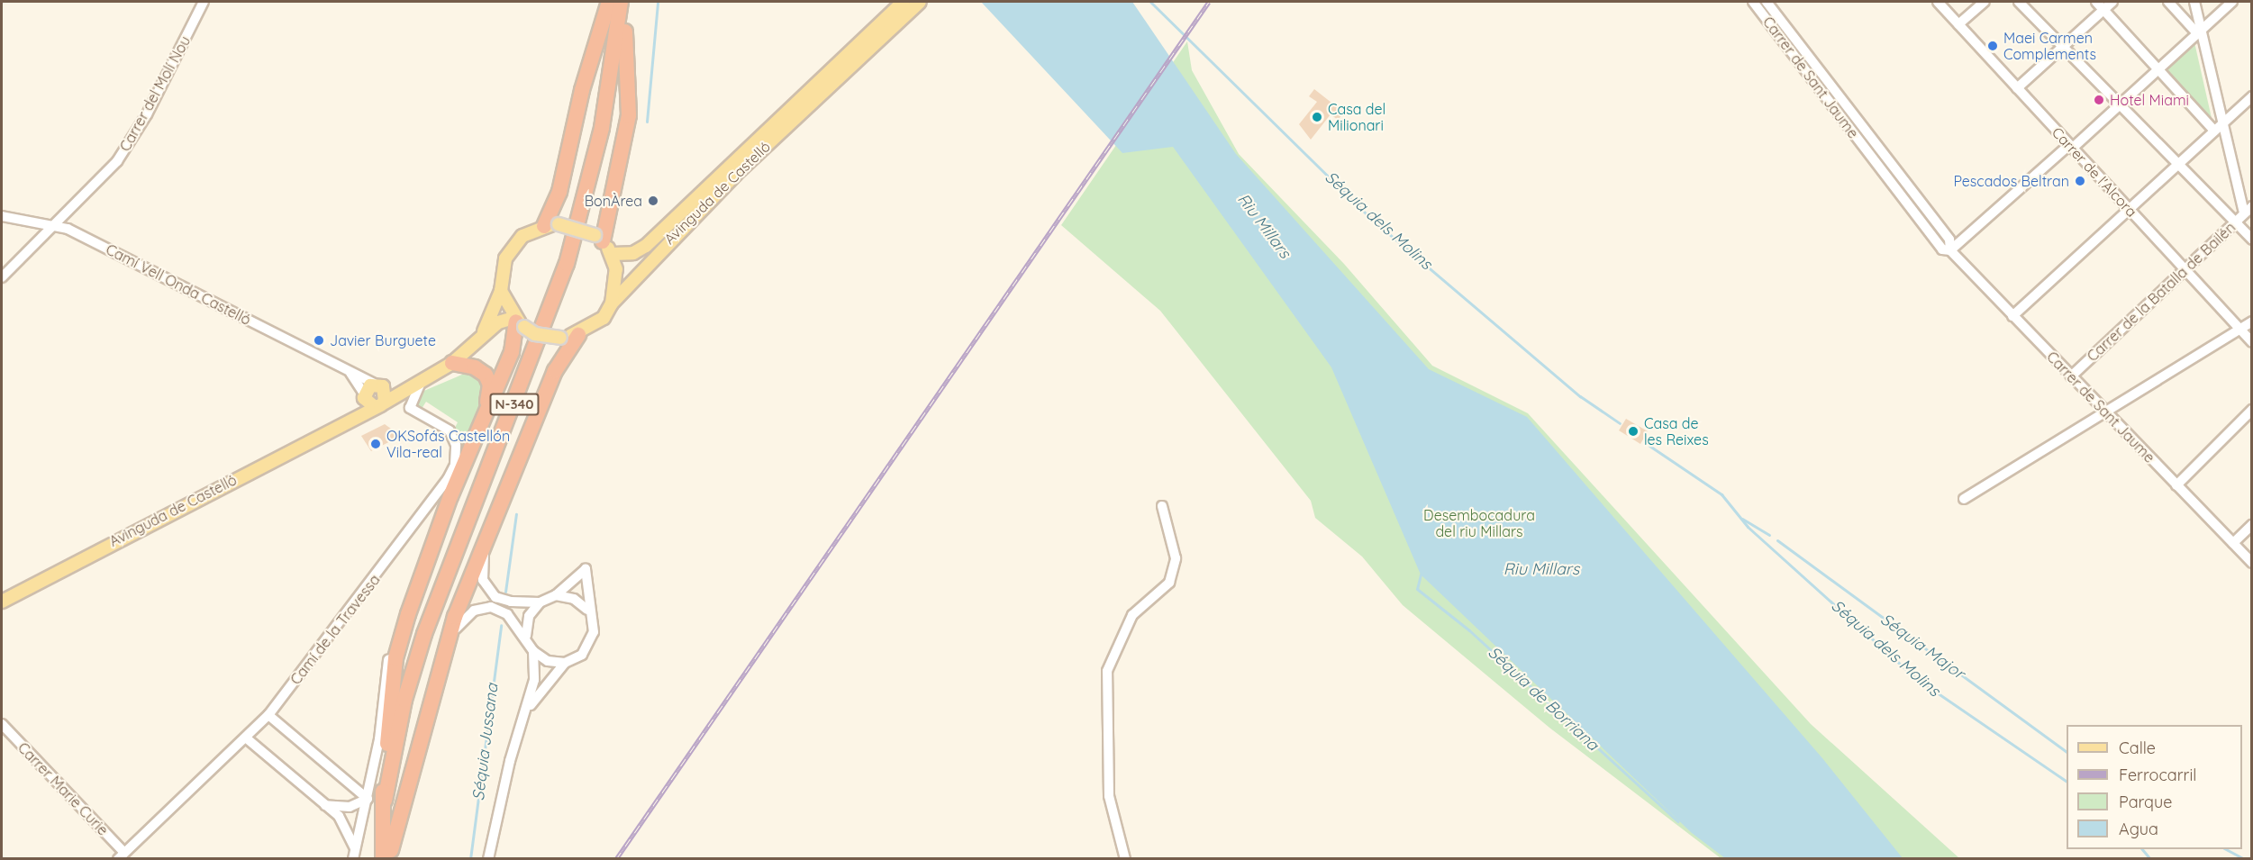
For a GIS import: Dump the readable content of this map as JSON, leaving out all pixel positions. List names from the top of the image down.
{
  "streets": {
    "highway": ["N-340"],
    "main road": ["Avinguda de Castelló"],
    "street": [
      "Carrer de Sant Jaume",
      "Carrer del Molí Nou",
      "Carrer de l'Alcora",
      "Camí Vell Onda Castelló",
      "Carrer de la Batalla de Bailén",
      "Camí de la Travessa",
      "Carrer Marie Curie"
    ]
  },
  "crossings": [
    ["Carrer de Sant Jaume", "Carrer de la Batalla de Bailén"],
    ["Carrer del Molí Nou", "Camí Vell Onda Castelló"],
    ["Carrer de l'Alcora", "Carrer de la Batalla de Bailén"],
    ["Avinguda de Castelló", "Camí Vell Onda Castelló"],
    ["Avinguda de Castelló", "Camí de la Travessa"],
    ["Camí de la Travessa", "Carrer Marie Curie"]
  ],
  "water": [
    "Séquia dels Molins",
    "Riu Millars",
    "Séquia Major",
    "Séquia de Borriana",
    "Séquia Jussana"
  ],
  "parks": ["Desembocadura del riu Millars"],
  "places": [
    "Maei Carmen Complements",
    "Hotel Miami",
    "Casa del Milionari",
    "Pescados Beltran",
    "BonÀrea",
    "Javier Burguete",
    "Casa de les Reixes",
    "OKSofás Castellón Vila-real"
  ],
  "legend": [
    "Calle",
    "Ferrocarril",
    "Parque",
    "Agua"
  ]
}
